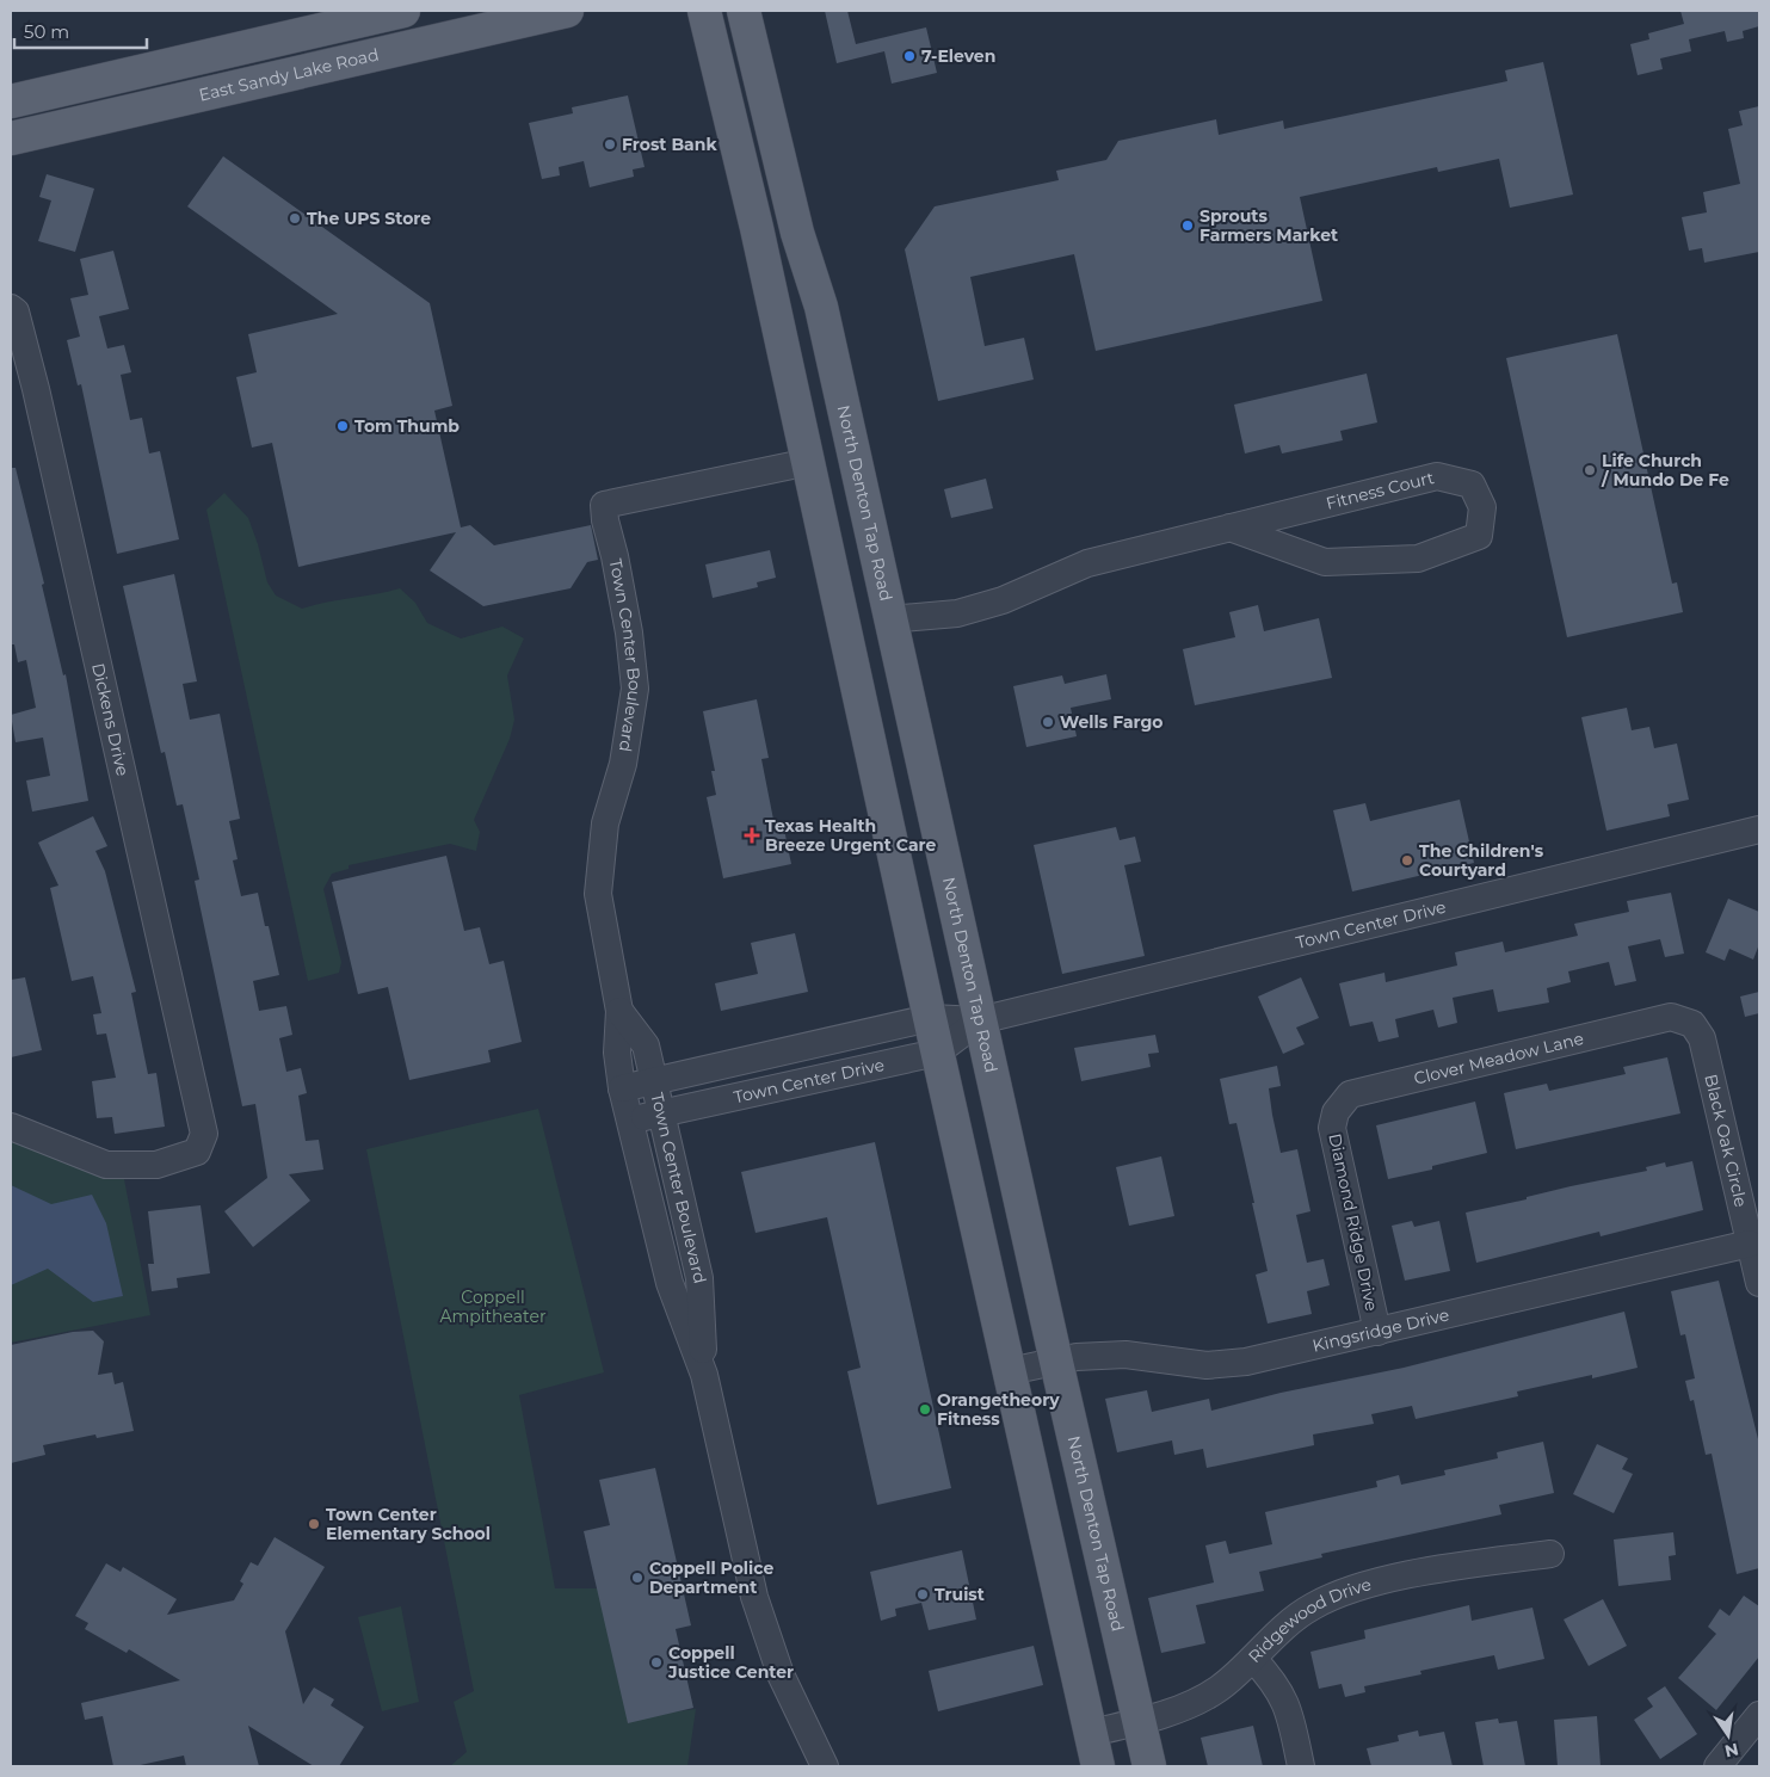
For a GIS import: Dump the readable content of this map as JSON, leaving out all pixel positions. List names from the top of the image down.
{
  "streets": {
    "main road": ["East Sandy Lake Road", "North Denton Tap Road"],
    "street": [
      "Fitness Court",
      "Town Center Boulevard",
      "Dickens Drive",
      "Town Center Drive",
      "Clover Meadow Lane",
      "Black Oak Circle",
      "Diamond Ridge Drive",
      "Kingsridge Drive",
      "Ridgewood Drive"
    ]
  },
  "crossings": [
    ["Fitness Court", "North Denton Tap Road"],
    ["North Denton Tap Road", "Town Center Drive"],
    ["North Denton Tap Road", "Kingsridge Drive"],
    ["North Denton Tap Road", "Ridgewood Drive"],
    ["Town Center Boulevard", "Town Center Drive"],
    ["Clover Meadow Lane", "Black Oak Circle"],
    ["Clover Meadow Lane", "Diamond Ridge Drive"],
    ["Black Oak Circle", "Kingsridge Drive"],
    ["Diamond Ridge Drive", "Kingsridge Drive"]
  ],
  "parks": ["Coppell Ampitheater"],
  "places": {
    "other": [
      "7-Eleven",
      "Frost Bank",
      "The UPS Store",
      "Sprouts Farmers Market",
      "Tom Thumb",
      "Life Church / Mundo De Fe",
      "Wells Fargo",
      "The Children's Courtyard",
      "Orangetheory Fitness",
      "Town Center Elementary School",
      "Coppell Police Department",
      "Truist",
      "Coppell Justice Center"
    ],
    "health": ["Texas Health Breeze Urgent Care"]
  },
  "scale_bar": "50 m",
  "north": "bottom"
}
